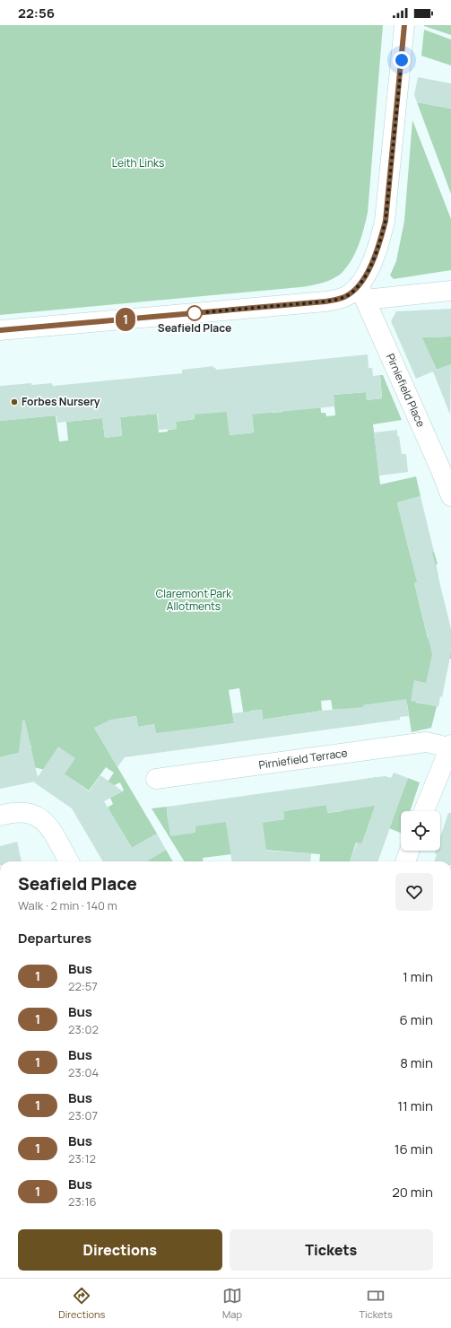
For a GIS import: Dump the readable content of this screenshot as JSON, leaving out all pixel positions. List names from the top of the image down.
{
  "streets": {
    "street": ["Pirniefield Place", "Pirniefield Terrace"]
  },
  "parks": ["Leith Links", "Claremont Park Allotments"],
  "places": ["Seafield Place", "Forbes Nursery"],
  "lines": ["bus line 1"],
  "page": {
    "status": "22:56",
    "on_map": "1",
    "heading": [
      ["Seafield Place", "Walk · 2 min · 140 m"],
      "Departures"
    ],
    "list": [
      {
        "mark": "1",
        "name": "Bus",
        "note": "22:57",
        "value": "1 min"
      },
      {
        "mark": "1",
        "name": "Bus",
        "note": "23:02",
        "value": "6 min"
      },
      {
        "mark": "1",
        "name": "Bus",
        "note": "23:04",
        "value": "8 min"
      },
      {
        "mark": "1",
        "name": "Bus",
        "note": "23:07",
        "value": "11 min"
      },
      {
        "mark": "1",
        "name": "Bus",
        "note": "23:12",
        "value": "16 min"
      },
      {
        "mark": "1",
        "name": "Bus",
        "note": "23:16",
        "value": "20 min"
      }
    ],
    "buttons": ["Directions", "Tickets"],
    "tabs": ["Directions", "Map", "Tickets"]
  }
}
